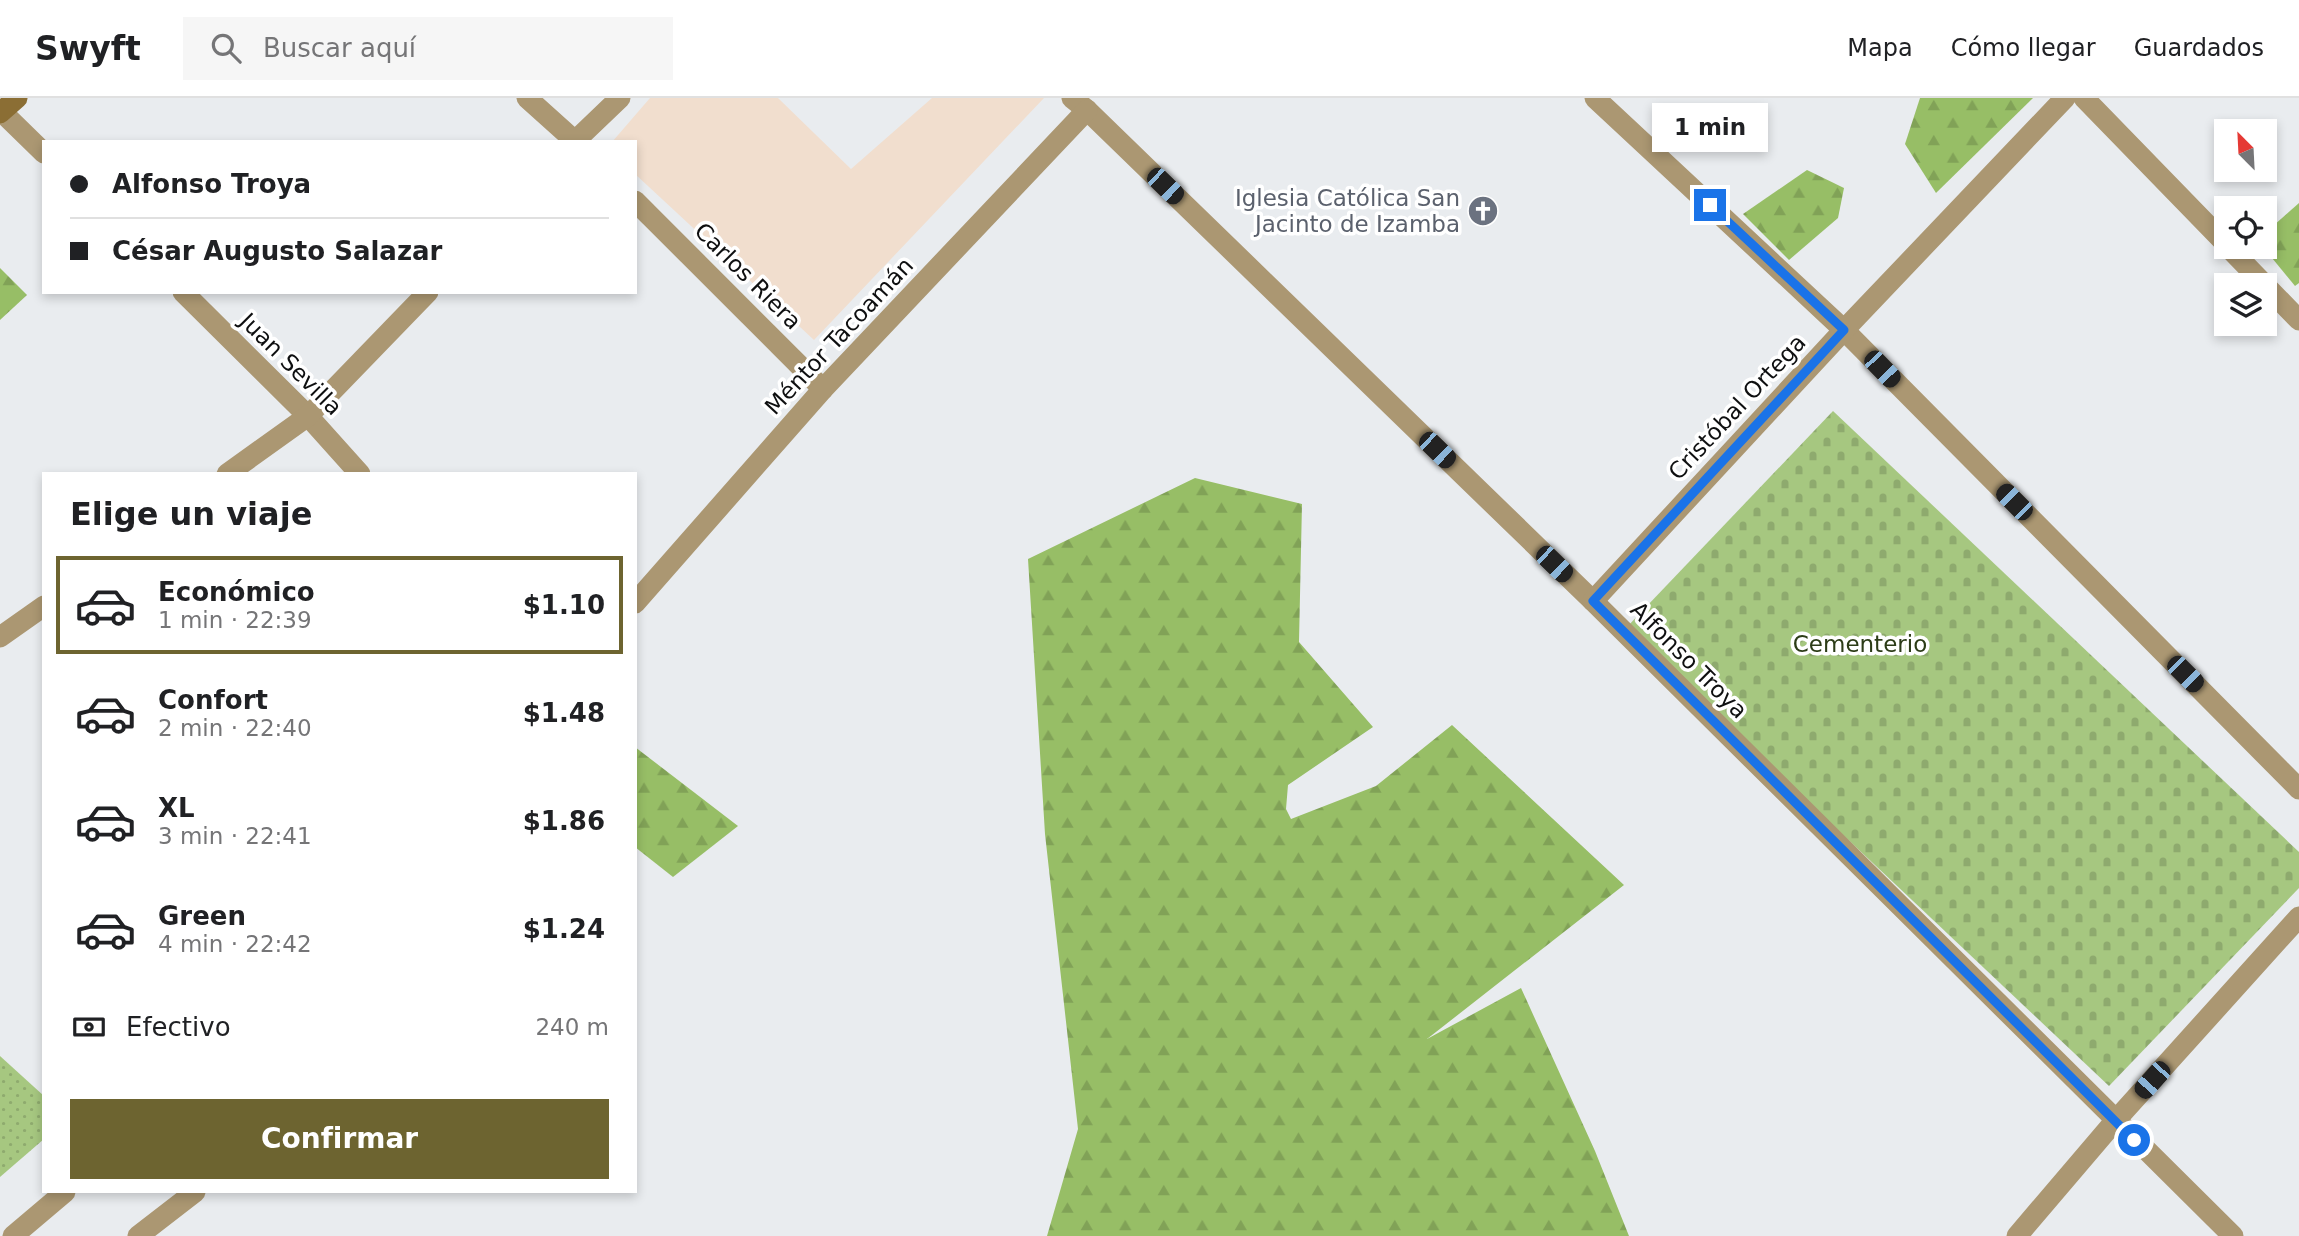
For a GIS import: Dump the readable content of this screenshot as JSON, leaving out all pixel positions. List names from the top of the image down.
{
  "streets": {
    "street": [
      "Carlos Riera",
      "Méntor Tacoamán",
      "Juan Sevilla",
      "Cristóbal Ortega",
      "Alfonso Troya"
    ]
  },
  "crossings": [
    ["Carlos Riera", "Méntor Tacoamán"],
    ["Méntor Tacoamán", "Alfonso Troya"],
    ["Cristóbal Ortega", "Alfonso Troya"]
  ],
  "parks": ["Cementerio"],
  "places": {
    "church": ["Iglesia Católica San Jacinto de Izamba"]
  },
  "north": "top left",
  "page": {
    "header": "Swyft",
    "search": "Buscar aquí",
    "nav": ["Mapa", "Cómo llegar", "Guardados"],
    "bubble": "1 min",
    "banner": ["Alfonso Troya", "César Augusto Salazar"],
    "heading": "Elige un viaje",
    "list": [
      {
        "name": "Económico",
        "note": "1 min · 22:39",
        "value": "$1.10"
      },
      {
        "name": "Confort",
        "note": "2 min · 22:40",
        "value": "$1.48"
      },
      {
        "name": "XL",
        "note": "3 min · 22:41",
        "value": "$1.86"
      },
      {
        "name": "Green",
        "note": "4 min · 22:42",
        "value": "$1.24"
      }
    ],
    "pay": ["Efectivo", "240 m"],
    "buttons": "Confirmar"
  }
}
